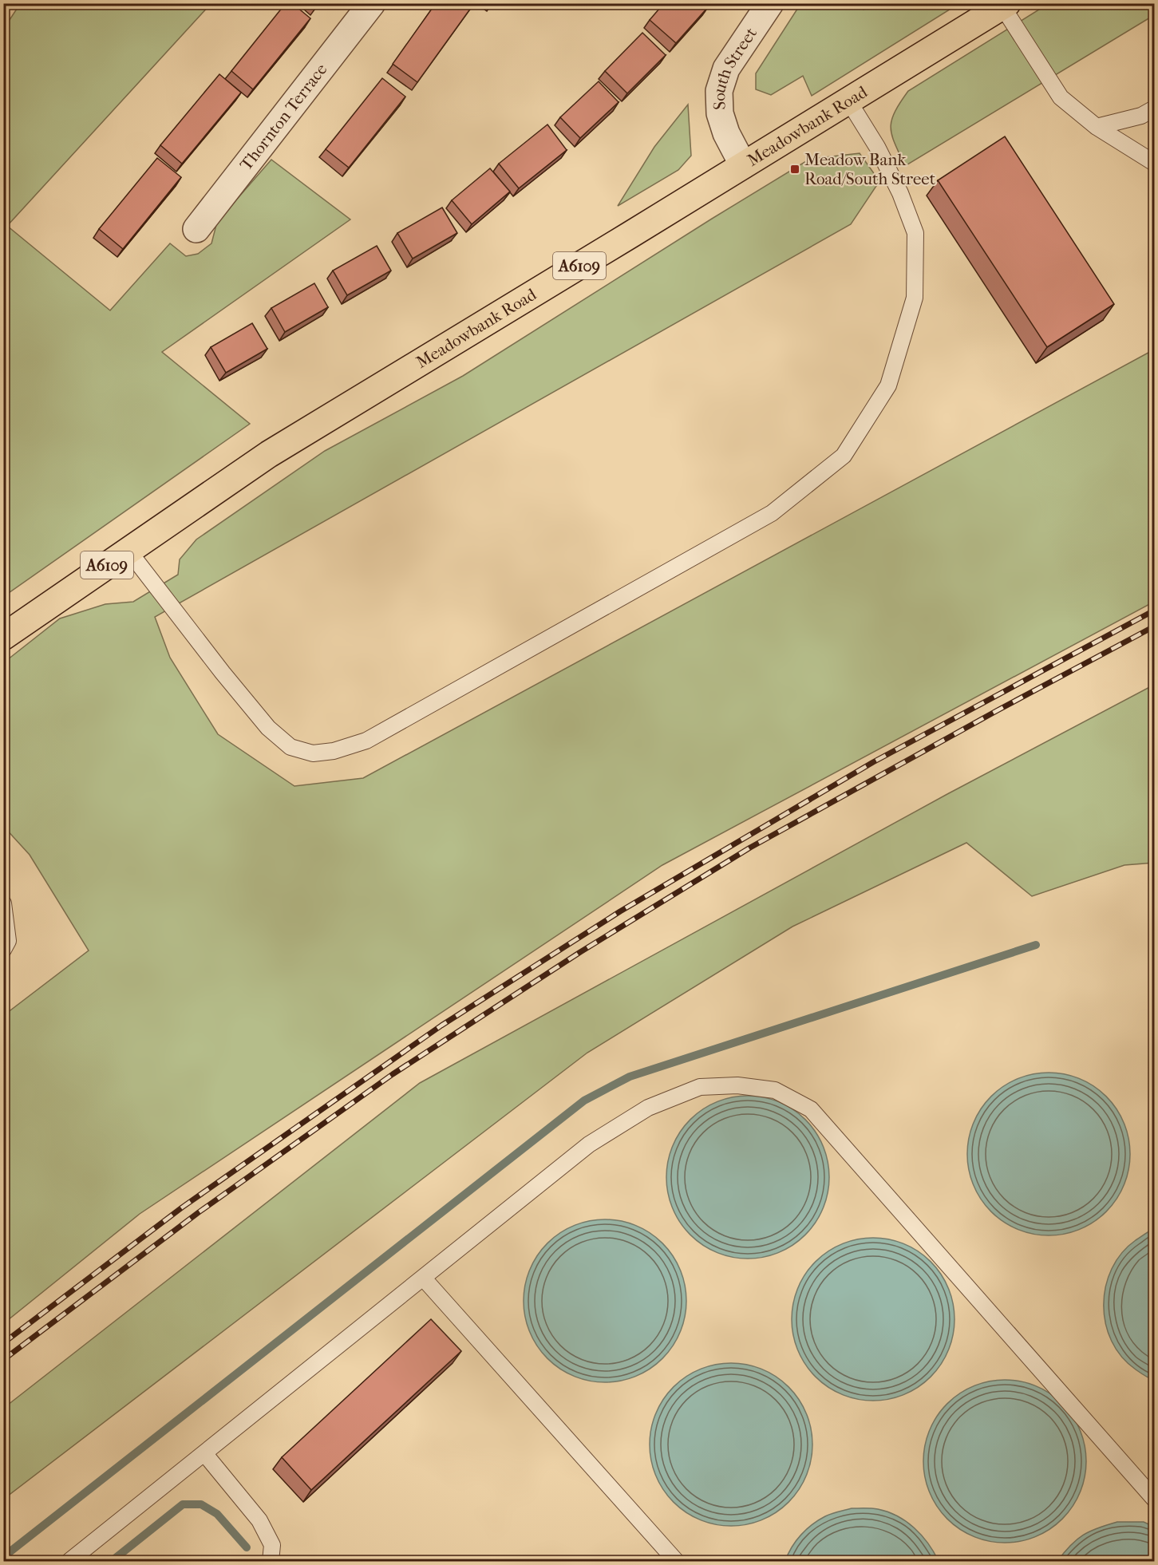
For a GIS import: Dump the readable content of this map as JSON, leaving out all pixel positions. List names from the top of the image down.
{
  "streets": {
    "main road": ["Meadowbank Road", "A6109"],
    "street": ["South Street", "Thornton Terrace"]
  },
  "crossings": [
    ["South Street", "Meadowbank Road"]
  ],
  "places": {
    "transit": ["Meadow Bank Road/South Street"]
  }
}
